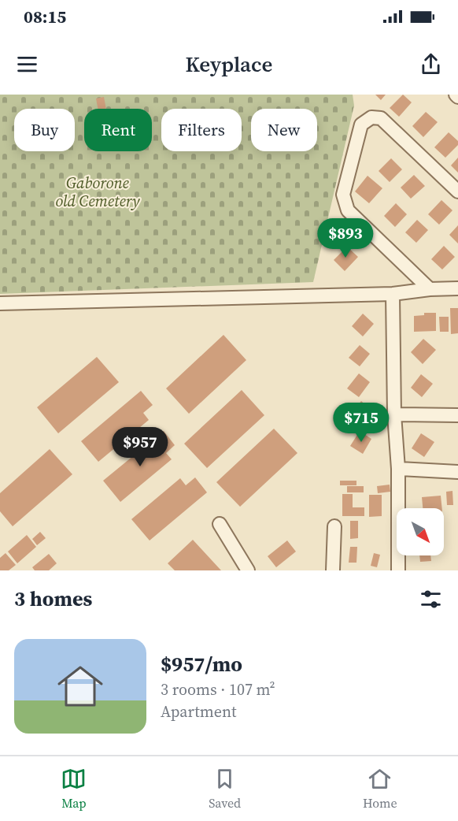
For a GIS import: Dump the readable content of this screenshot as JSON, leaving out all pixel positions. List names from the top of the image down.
{
  "parks": ["Gaborone old Cemetery"],
  "north": "bottom right",
  "page": {
    "status": "08:15",
    "header": "Keyplace",
    "chip": [
      "Buy",
      "Rent",
      "Filters",
      "New"
    ],
    "price": ["$893", "$715", "$957"],
    "heading": "3 homes",
    "list": [
      {
        "name": "$957/mo",
        "note": "3 rooms · 107 m² · Apartment"
      }
    ],
    "tabs": ["Map", "Saved", "Home"]
  }
}
